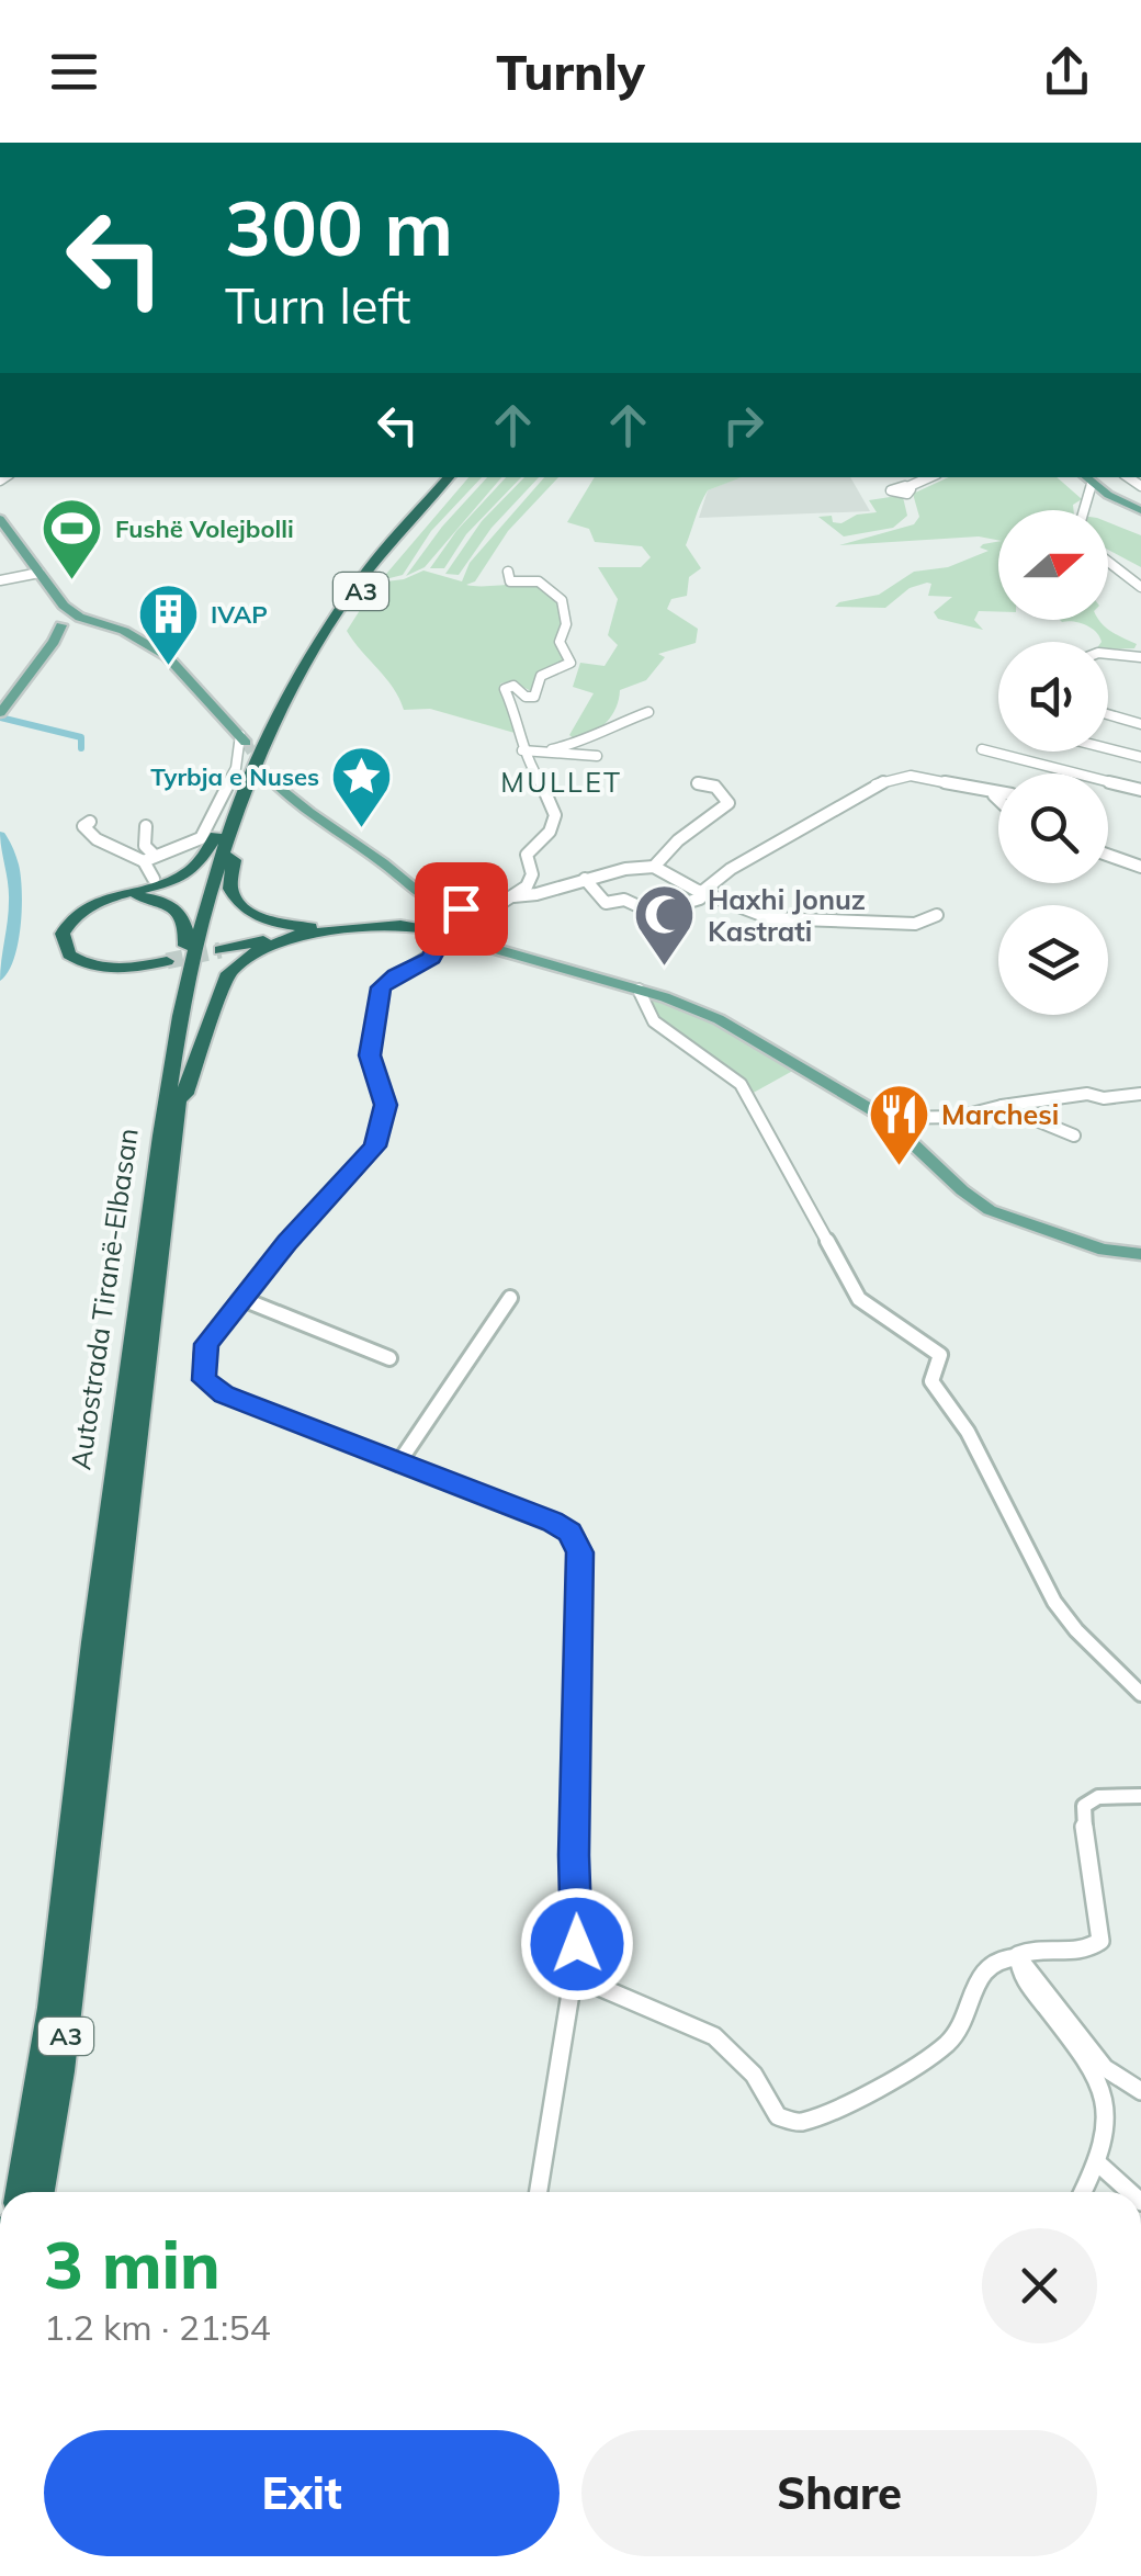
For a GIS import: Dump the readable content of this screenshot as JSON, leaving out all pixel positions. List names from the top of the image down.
{
  "streets": {
    "highway": ["A3", "Autostrada Tiranë-Elbasan"]
  },
  "districts": ["MULLET"],
  "places": {
    "sports": ["Fushë Volejbolli"],
    "building": ["IVAP"],
    "place": ["Tyrbja e Nuses"],
    "mosque": ["Haxhi Jonuz Kastrati"],
    "restaurant": ["Marchesi"]
  },
  "north": "right",
  "page": {
    "header": "Turnly",
    "turn": ["300 m", "Turn left"],
    "heading": ["3 min", "1.2 km · 21:54"],
    "buttons": ["Exit", "Share"]
  }
}
